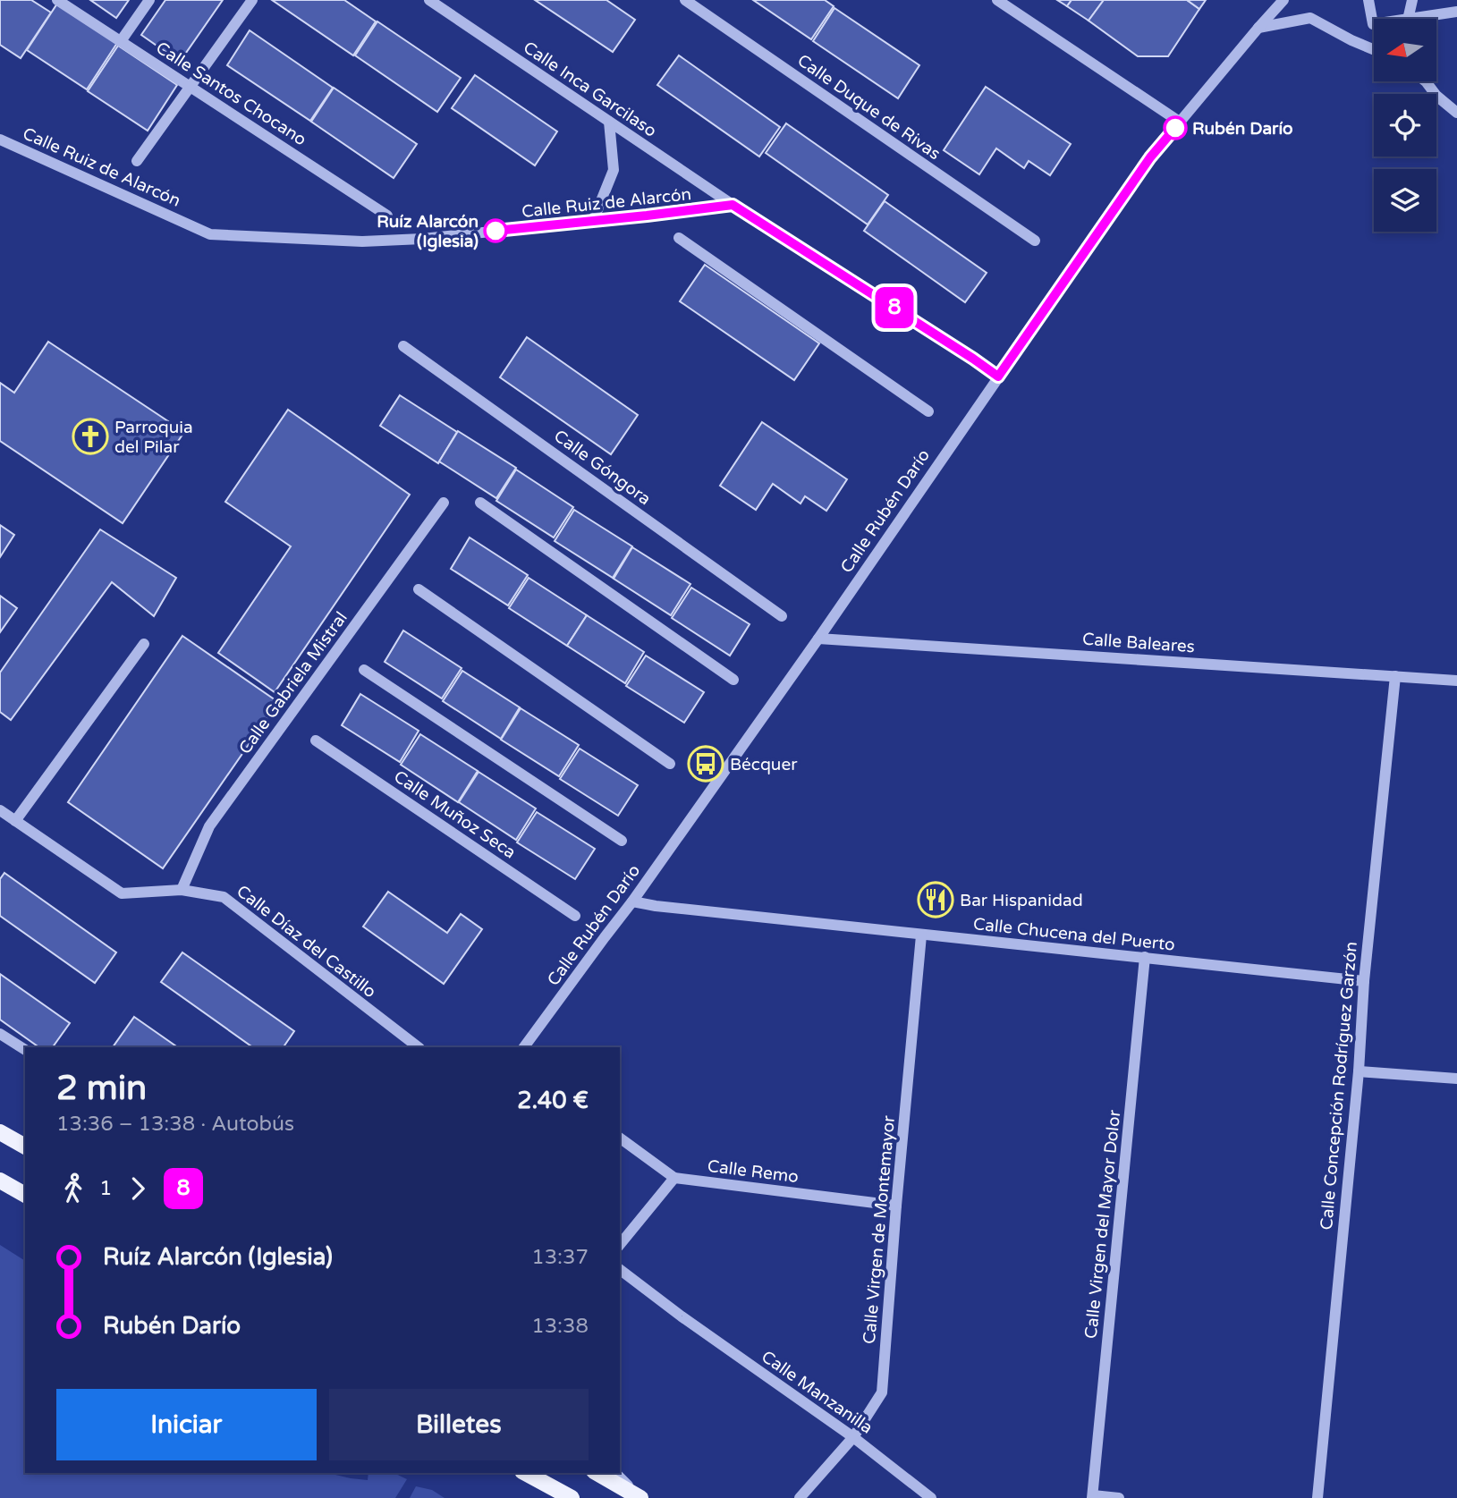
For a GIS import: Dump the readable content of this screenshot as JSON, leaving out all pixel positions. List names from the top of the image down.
{
  "streets": {
    "street": [
      "Calle Inca Garcilaso",
      "Calle Santos Chocano",
      "Calle Duque de Rivas",
      "Calle Ruiz de Alarcón",
      "Calle Góngora",
      "Calle Rubén Darío",
      "Calle Baleares",
      "Calle Gabriela Mistral",
      "Calle Muñoz Seca",
      "Calle Chucena del Puerto",
      "Calle Díaz del Castillo",
      "Calle Concepción Rodríguez Garzón",
      "Calle Remo",
      "Calle Virgen del Mayor Dolor",
      "Calle Virgen de Montemayor",
      "Calle Manzanilla"
    ]
  },
  "crossings": [
    ["Calle Inca Garcilaso", "Calle Ruiz de Alarcón"],
    ["Calle Rubén Darío", "Calle Baleares"],
    ["Calle Rubén Darío", "Calle Chucena del Puerto"],
    ["Calle Baleares", "Calle Concepción Rodríguez Garzón"],
    ["Calle Gabriela Mistral", "Calle Díaz del Castillo"],
    ["Calle Chucena del Puerto", "Calle Concepción Rodríguez Garzón"],
    ["Calle Chucena del Puerto", "Calle Virgen del Mayor Dolor"],
    ["Calle Chucena del Puerto", "Calle Virgen de Montemayor"],
    ["Calle Remo", "Calle Virgen de Montemayor"],
    ["Calle Virgen de Montemayor", "Calle Manzanilla"]
  ],
  "places": {
    "other": ["Rubén Darío", "Ruíz Alarcón (Iglesia)"],
    "church": ["Parroquia del Pilar"],
    "bus stop": ["Bécquer"],
    "restaurant": ["Bar Hispanidad"]
  },
  "lines": ["bus line 8"],
  "north": "left",
  "page": {
    "on_map": "8",
    "heading": ["2 min", "13:36 – 13:38 · Autobús", "2.40 €"],
    "legs": ["1", "8"],
    "list": [
      {
        "name": "Ruíz Alarcón (Iglesia)",
        "value": "13:37"
      },
      {
        "name": "Rubén Darío",
        "value": "13:38"
      }
    ],
    "buttons": ["Iniciar", "Billetes"]
  }
}
